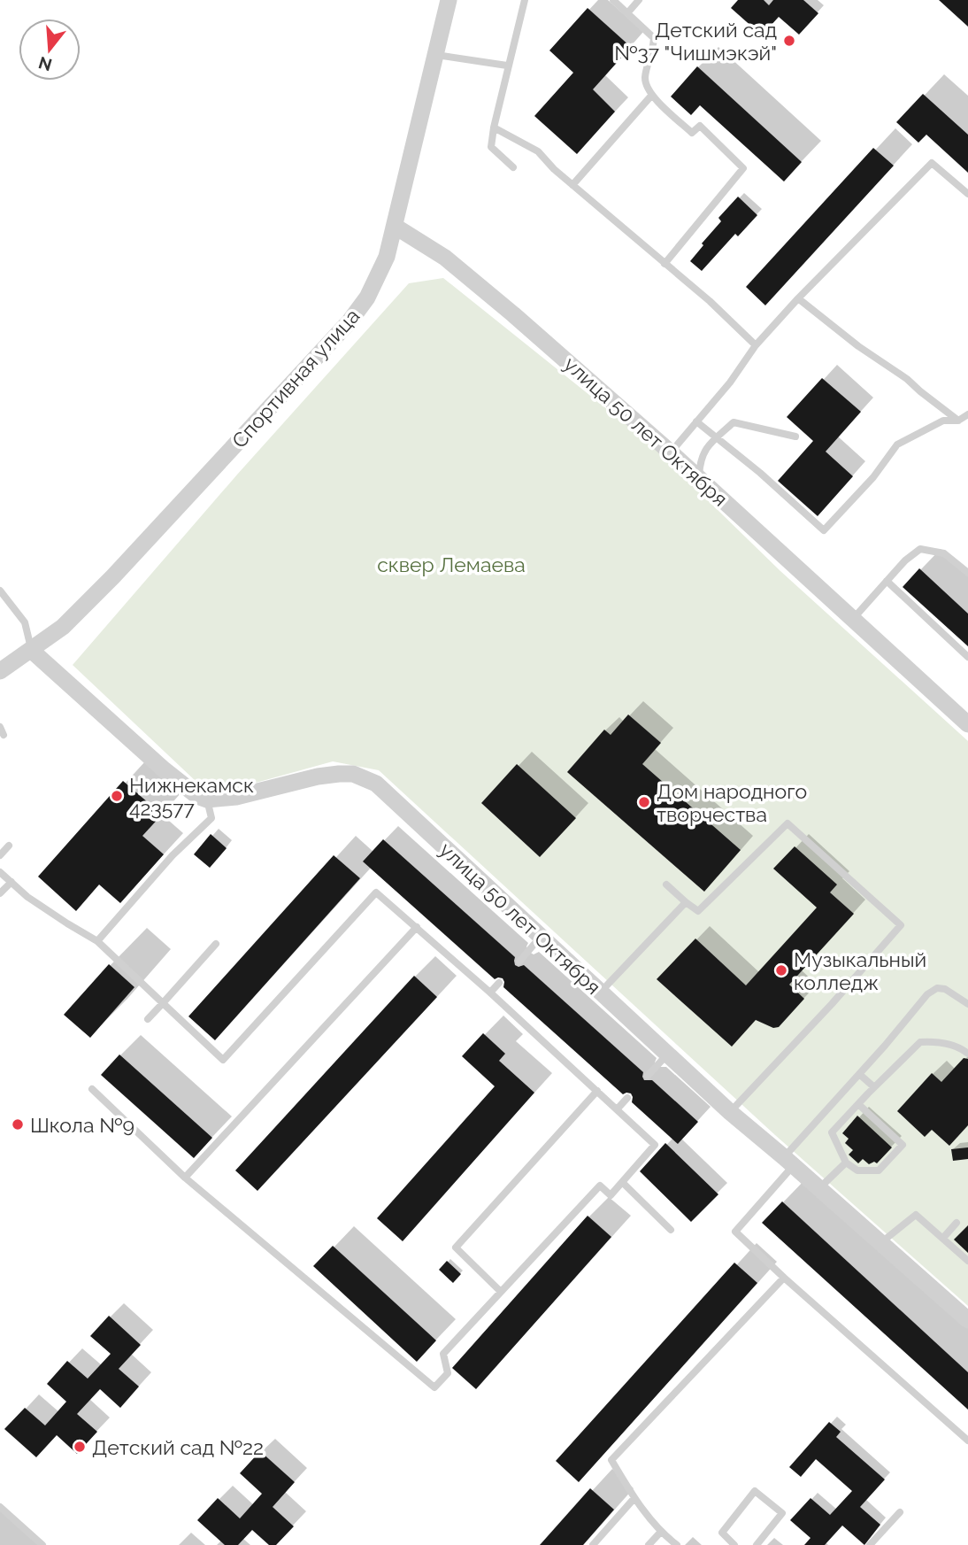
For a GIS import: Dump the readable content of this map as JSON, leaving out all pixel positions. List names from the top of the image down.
{
  "streets": {
    "street": ["Спортивная улица", "улица 50 лет Октября"]
  },
  "crossings": [
    ["Спортивная улица", "улица 50 лет Октября"]
  ],
  "parks": ["сквер Лемаева"],
  "places": [
    "Детский сад №37 \"Чишмэкэй\"",
    "Нижнекамск 423577",
    "Дом народного творчества",
    "Музыкальный колледж",
    "Школа №9",
    "Детский сад №22"
  ],
  "north": "bottom"
}
